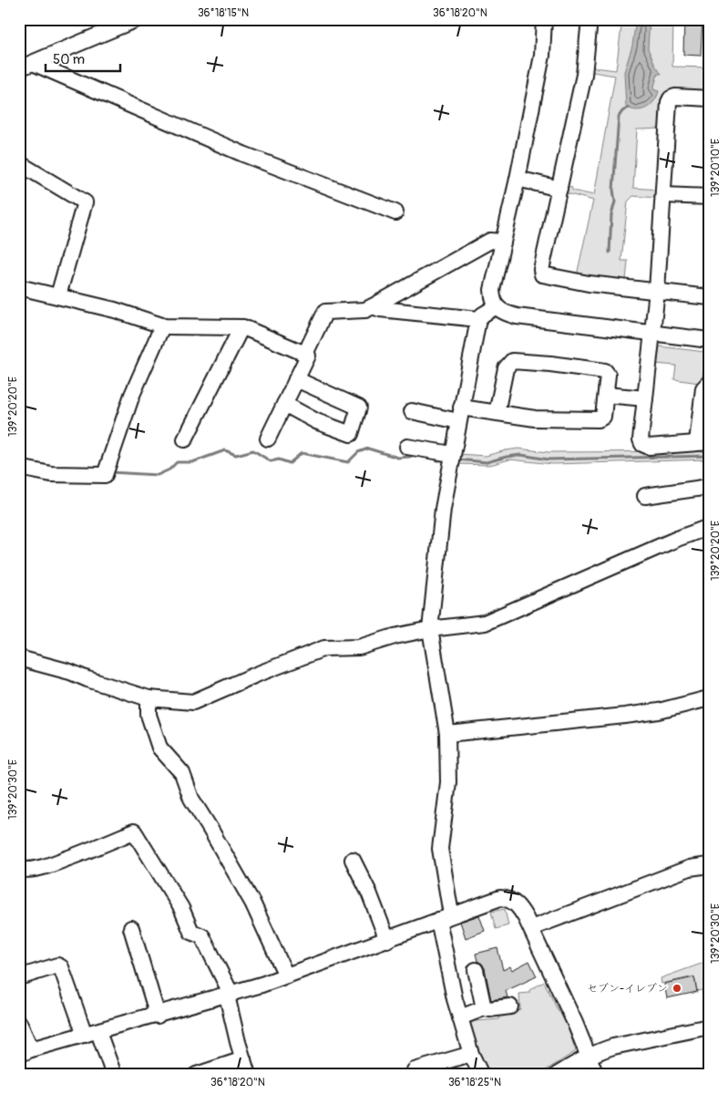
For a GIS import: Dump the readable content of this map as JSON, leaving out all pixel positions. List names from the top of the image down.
{
  "places": ["セブン-イレブン"],
  "scale_bar": "50 m",
  "coordinates": [
    "36°18'15\"N",
    "36°18'20\"N",
    "139°20'10\"E",
    "139°20'20\"E",
    "139°20'30\"E",
    "36°18'25\"N"
  ]
}
